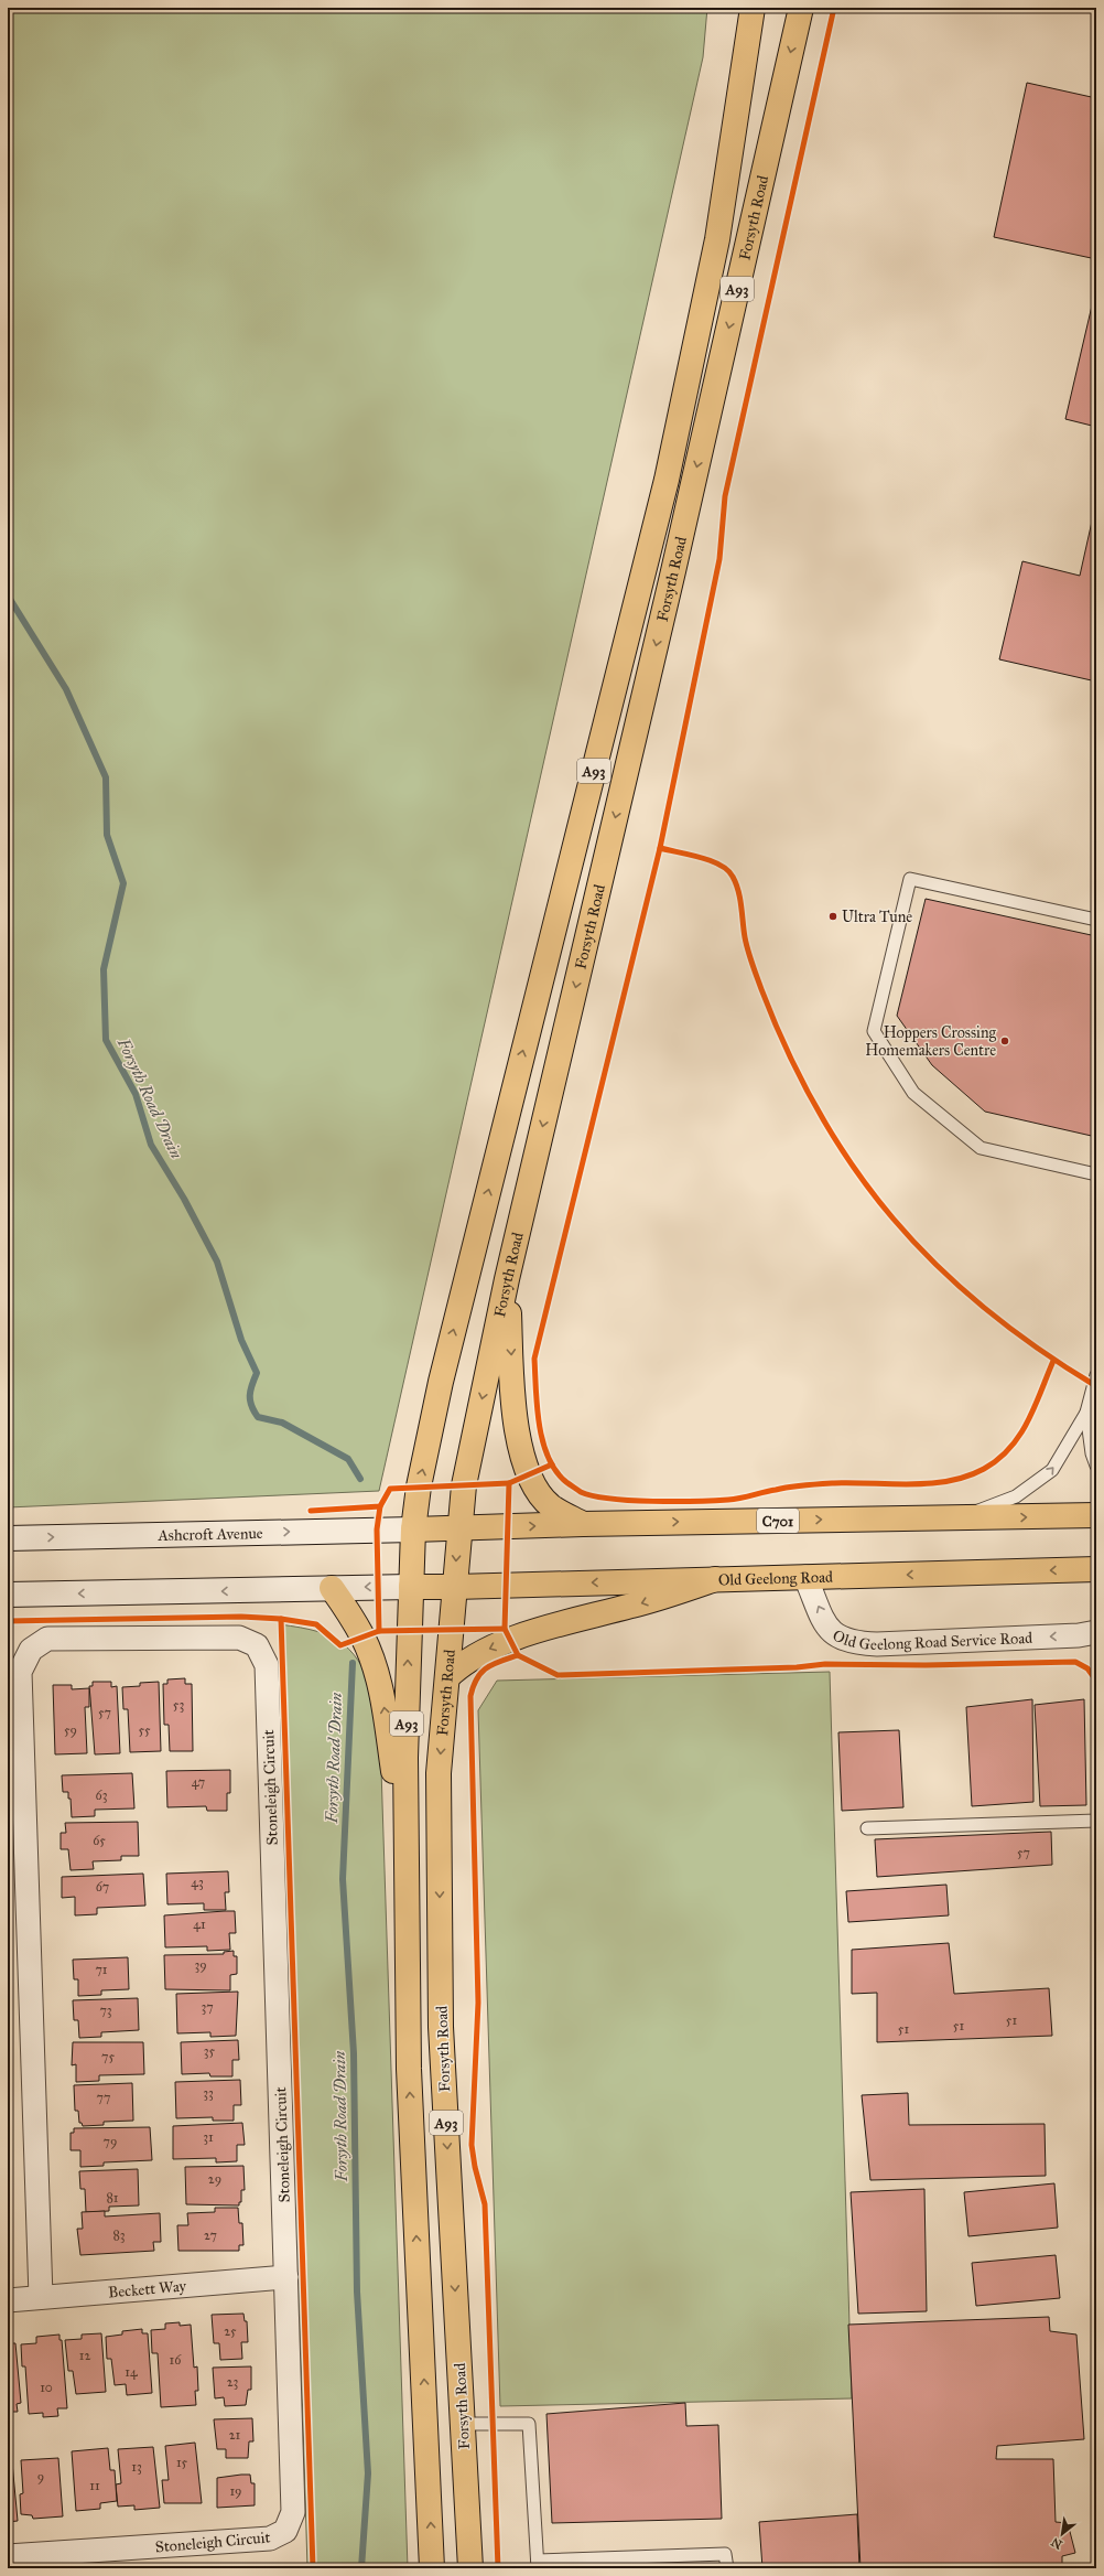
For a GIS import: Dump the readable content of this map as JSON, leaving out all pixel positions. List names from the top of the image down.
{
  "streets": {
    "main road": [
      "Forsyth Road",
      "A93",
      "C701",
      "Ashcroft Avenue",
      "Old Geelong Road"
    ],
    "street": ["Old Geelong Road Service Road", "Stoneleigh Circuit", "Beckett Way"]
  },
  "crossings": [
    ["Forsyth Road", "C701"],
    ["Forsyth Road", "Ashcroft Avenue"],
    ["Forsyth Road", "Old Geelong Road"],
    ["C701", "Ashcroft Avenue"],
    ["Old Geelong Road", "Old Geelong Road Service Road"],
    ["Stoneleigh Circuit", "Beckett Way"]
  ],
  "one_way": ["Old Geelong Road Service Road"],
  "water": ["Forsyth Road Drain"],
  "places": ["Ultra Tune", "Hoppers Crossing Homemakers Centre"],
  "house_numbers": [
    "53",
    "57",
    "59",
    "55",
    "47",
    "63",
    "65",
    "57",
    "43",
    "67",
    "41",
    "39",
    "71",
    "37",
    "73",
    "51",
    "51",
    "51",
    "35",
    "75",
    "33",
    "77",
    "31",
    "79",
    "29",
    "81",
    "83",
    "27",
    "25",
    "12",
    "16",
    "14",
    "23",
    "10",
    "21",
    "15",
    "13",
    "9",
    "11",
    "19"
  ],
  "north": "bottom left"
}
